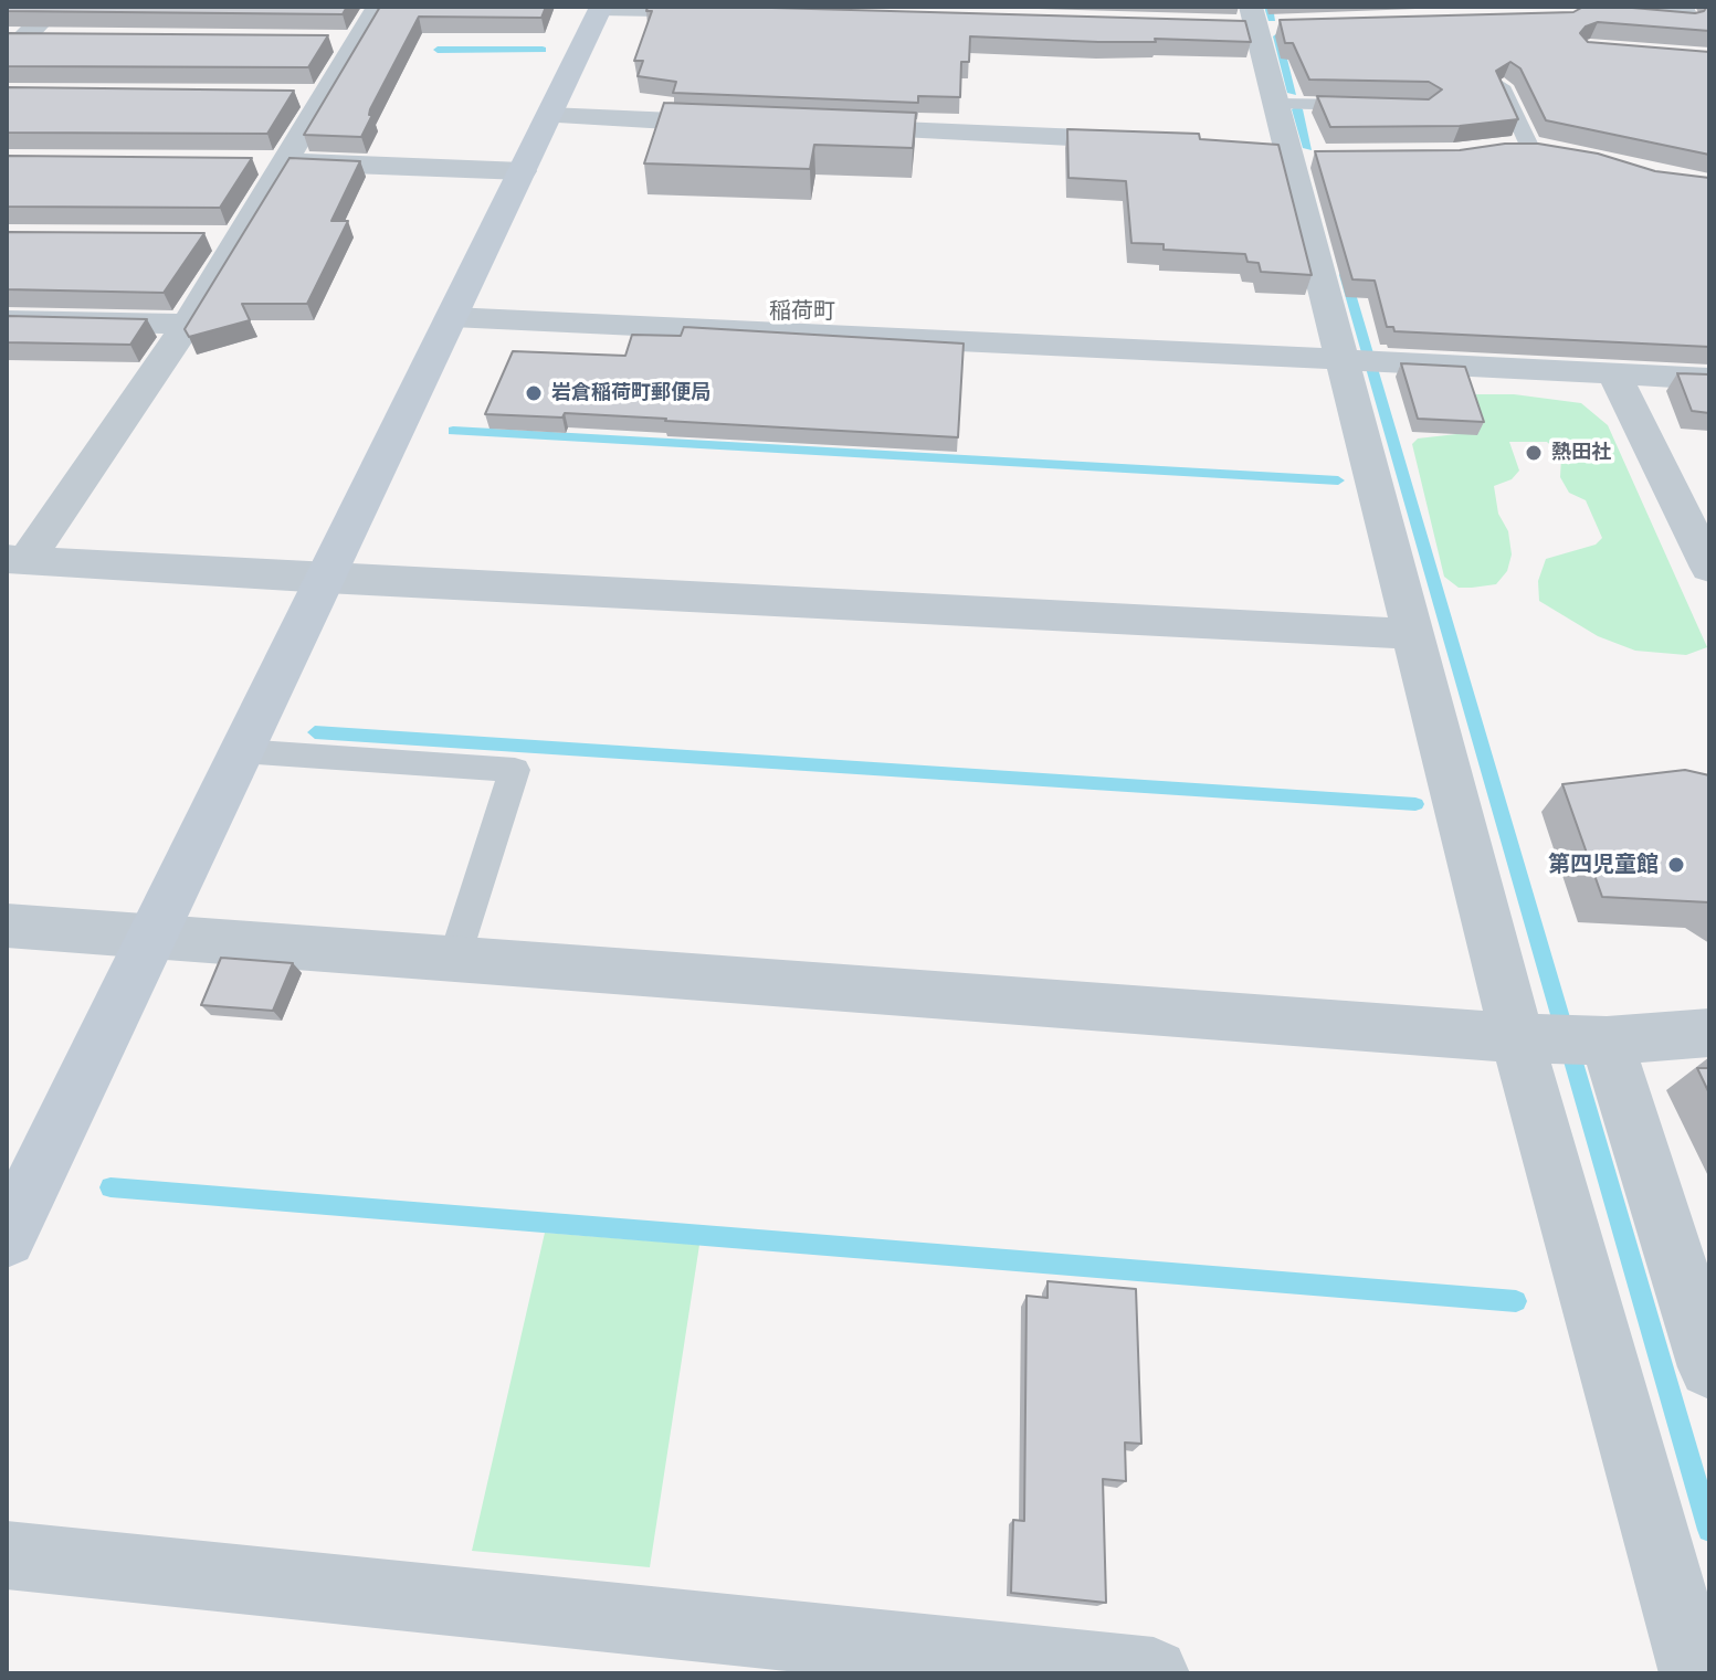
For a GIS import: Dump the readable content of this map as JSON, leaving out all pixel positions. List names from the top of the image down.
{
  "districts": ["稲荷町"],
  "places": ["岩倉稲荷町郵便局", "熱田社", "第四児童館"]
}
